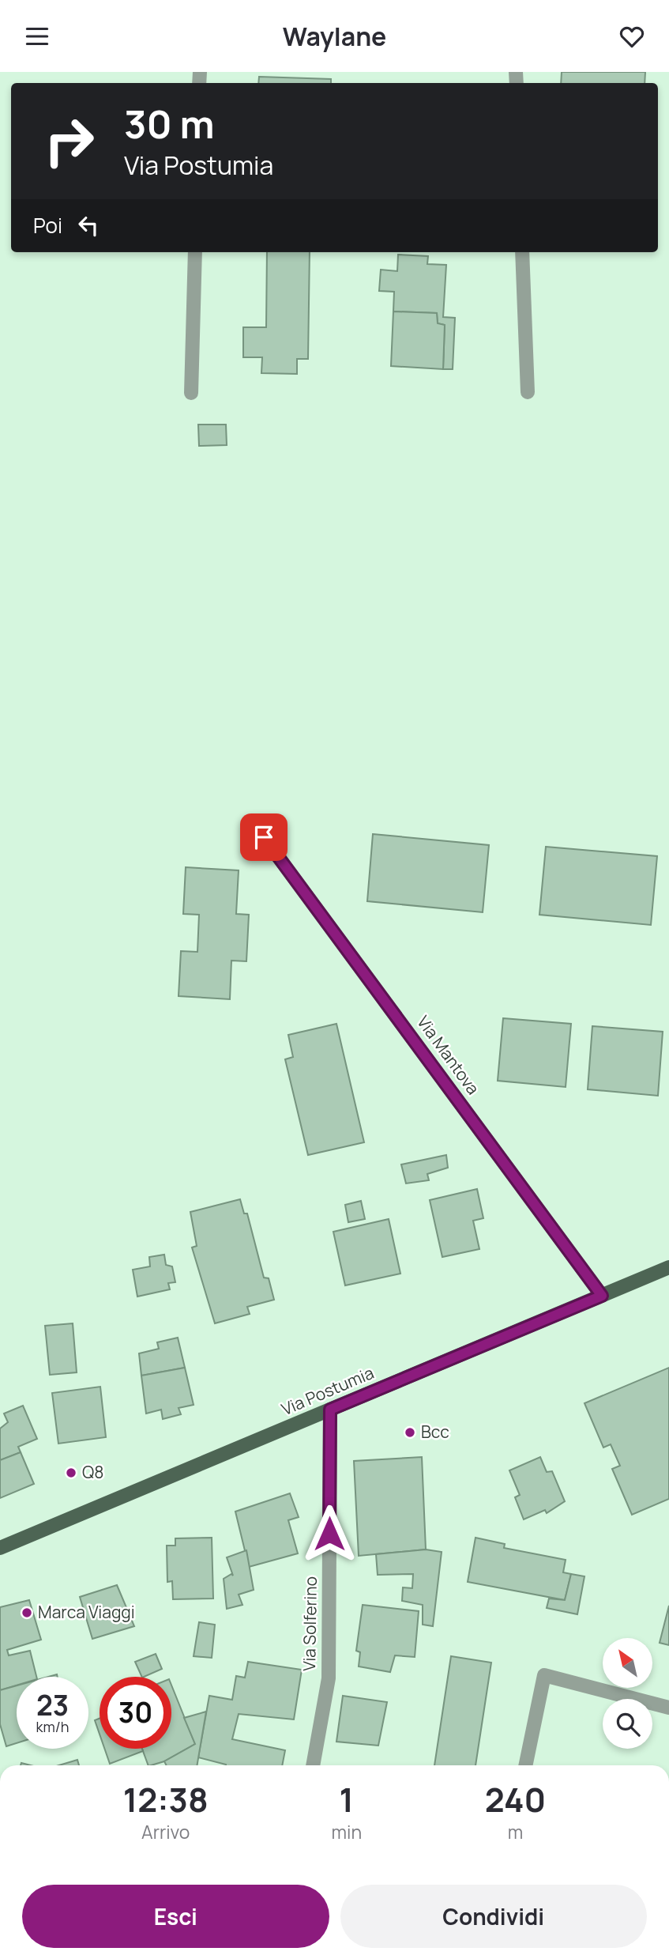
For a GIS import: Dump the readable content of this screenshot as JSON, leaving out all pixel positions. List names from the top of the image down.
{
  "streets": {
    "main road": ["Via Postumia"],
    "street": ["Via Mantova", "Via Solferino"]
  },
  "crossings": [
    ["Via Mantova", "Via Postumia"],
    ["Via Postumia", "Via Solferino"]
  ],
  "places": ["Bcc", "Q8", "Marca Viaggi"],
  "north": "top left",
  "page": {
    "header": "Waylane",
    "turn": ["30 m", "Via Postumia"],
    "then": "Poi",
    "speed": "23 km/h",
    "limit": "30",
    "eta": [
      "12:38",
      "Arrivo",
      "1",
      "min",
      "240",
      "m"
    ],
    "buttons": ["Esci", "Condividi"]
  }
}
